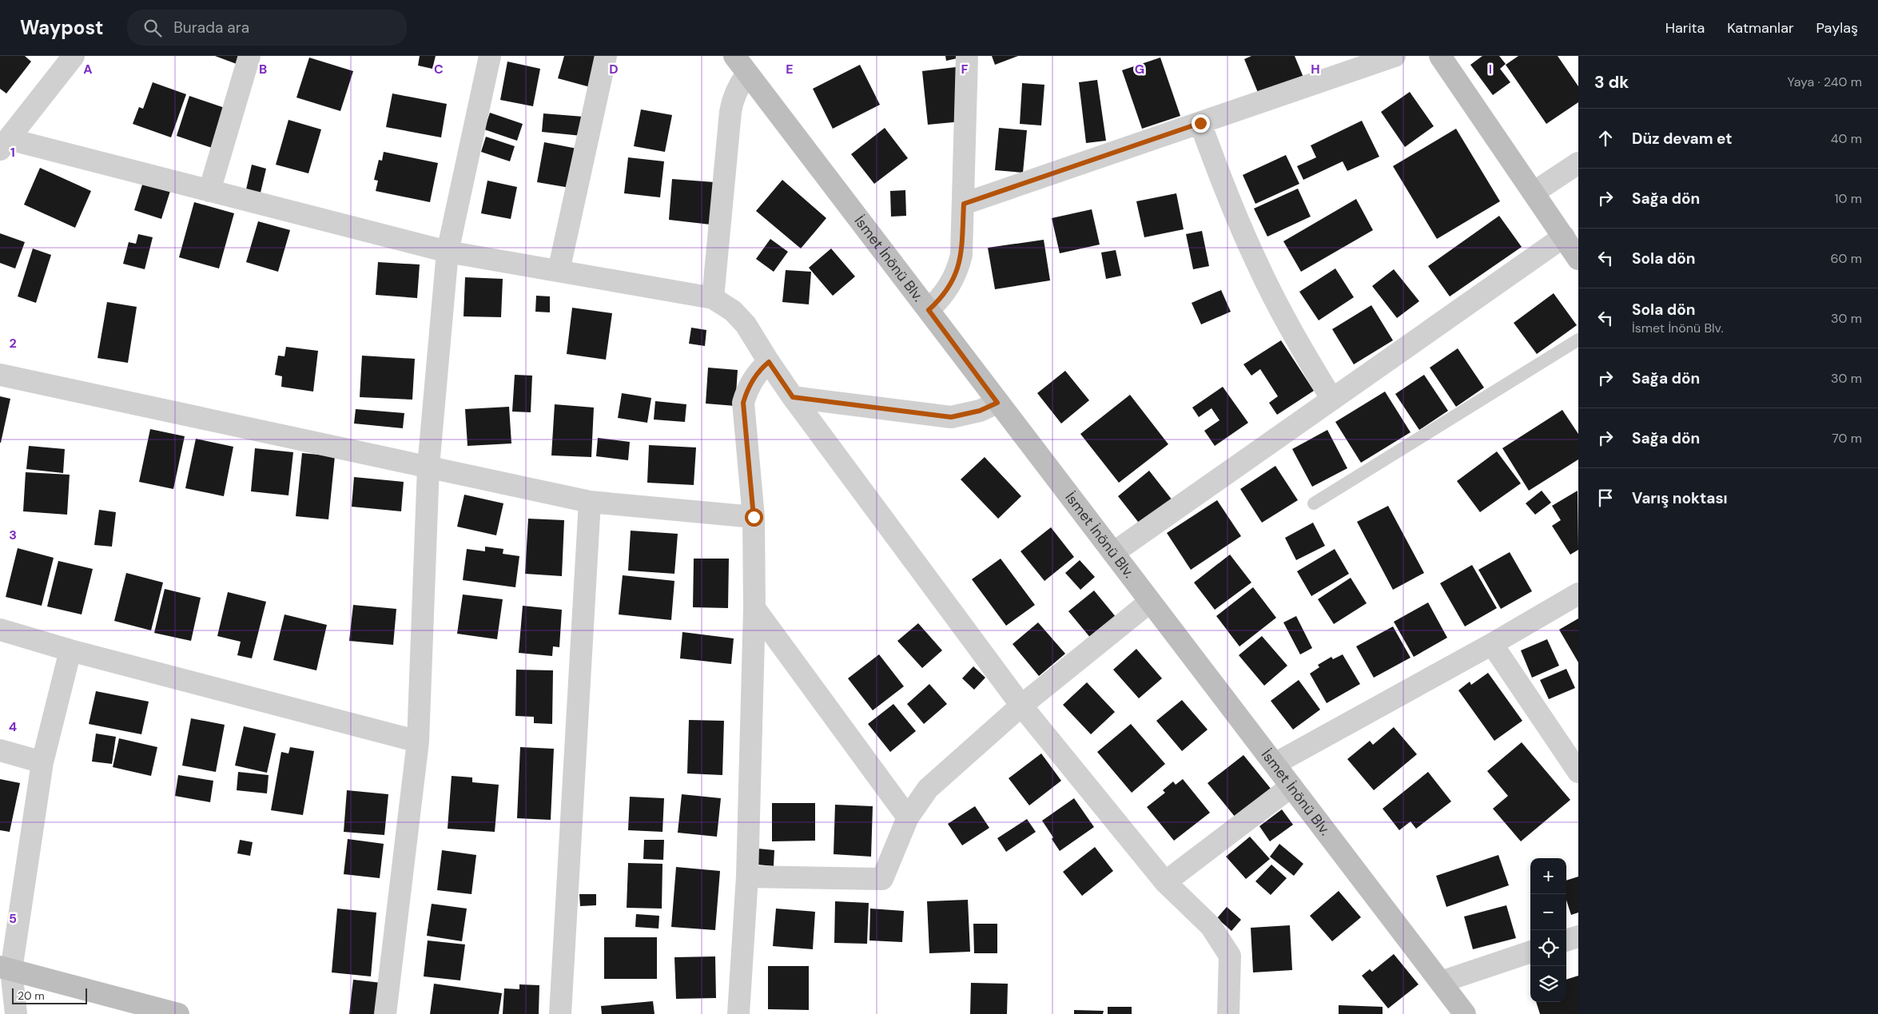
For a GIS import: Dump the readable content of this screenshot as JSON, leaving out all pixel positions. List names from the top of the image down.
{
  "streets": {
    "main road": ["İsmet İnönü Blv."]
  },
  "scale_bar": "20 m",
  "page": {
    "header": "Waypost",
    "search": "Burada ara",
    "nav": ["Harita", "Katmanlar", "Paylaş"],
    "heading": ["3 dk", "Yaya · 240 m"],
    "list": [
      ["Düz devam et", "40 m"],
      ["Sağa dön", "10 m"],
      ["Sola dön", "60 m"],
      ["Sola dön", "İsmet İnönü Blv.", "30 m"],
      ["Sağa dön", "30 m"],
      ["Sağa dön", "70 m"],
      "Varış noktası"
    ],
    "map_buttons": ["+", "−"],
    "scale": "20 m"
  },
  "grid": {
    "columns": [
      "A",
      "B",
      "C",
      "D",
      "E",
      "F",
      "G",
      "H",
      "I"
    ],
    "rows": [
      "1",
      "2",
      "3",
      "4",
      "5"
    ]
  }
}
